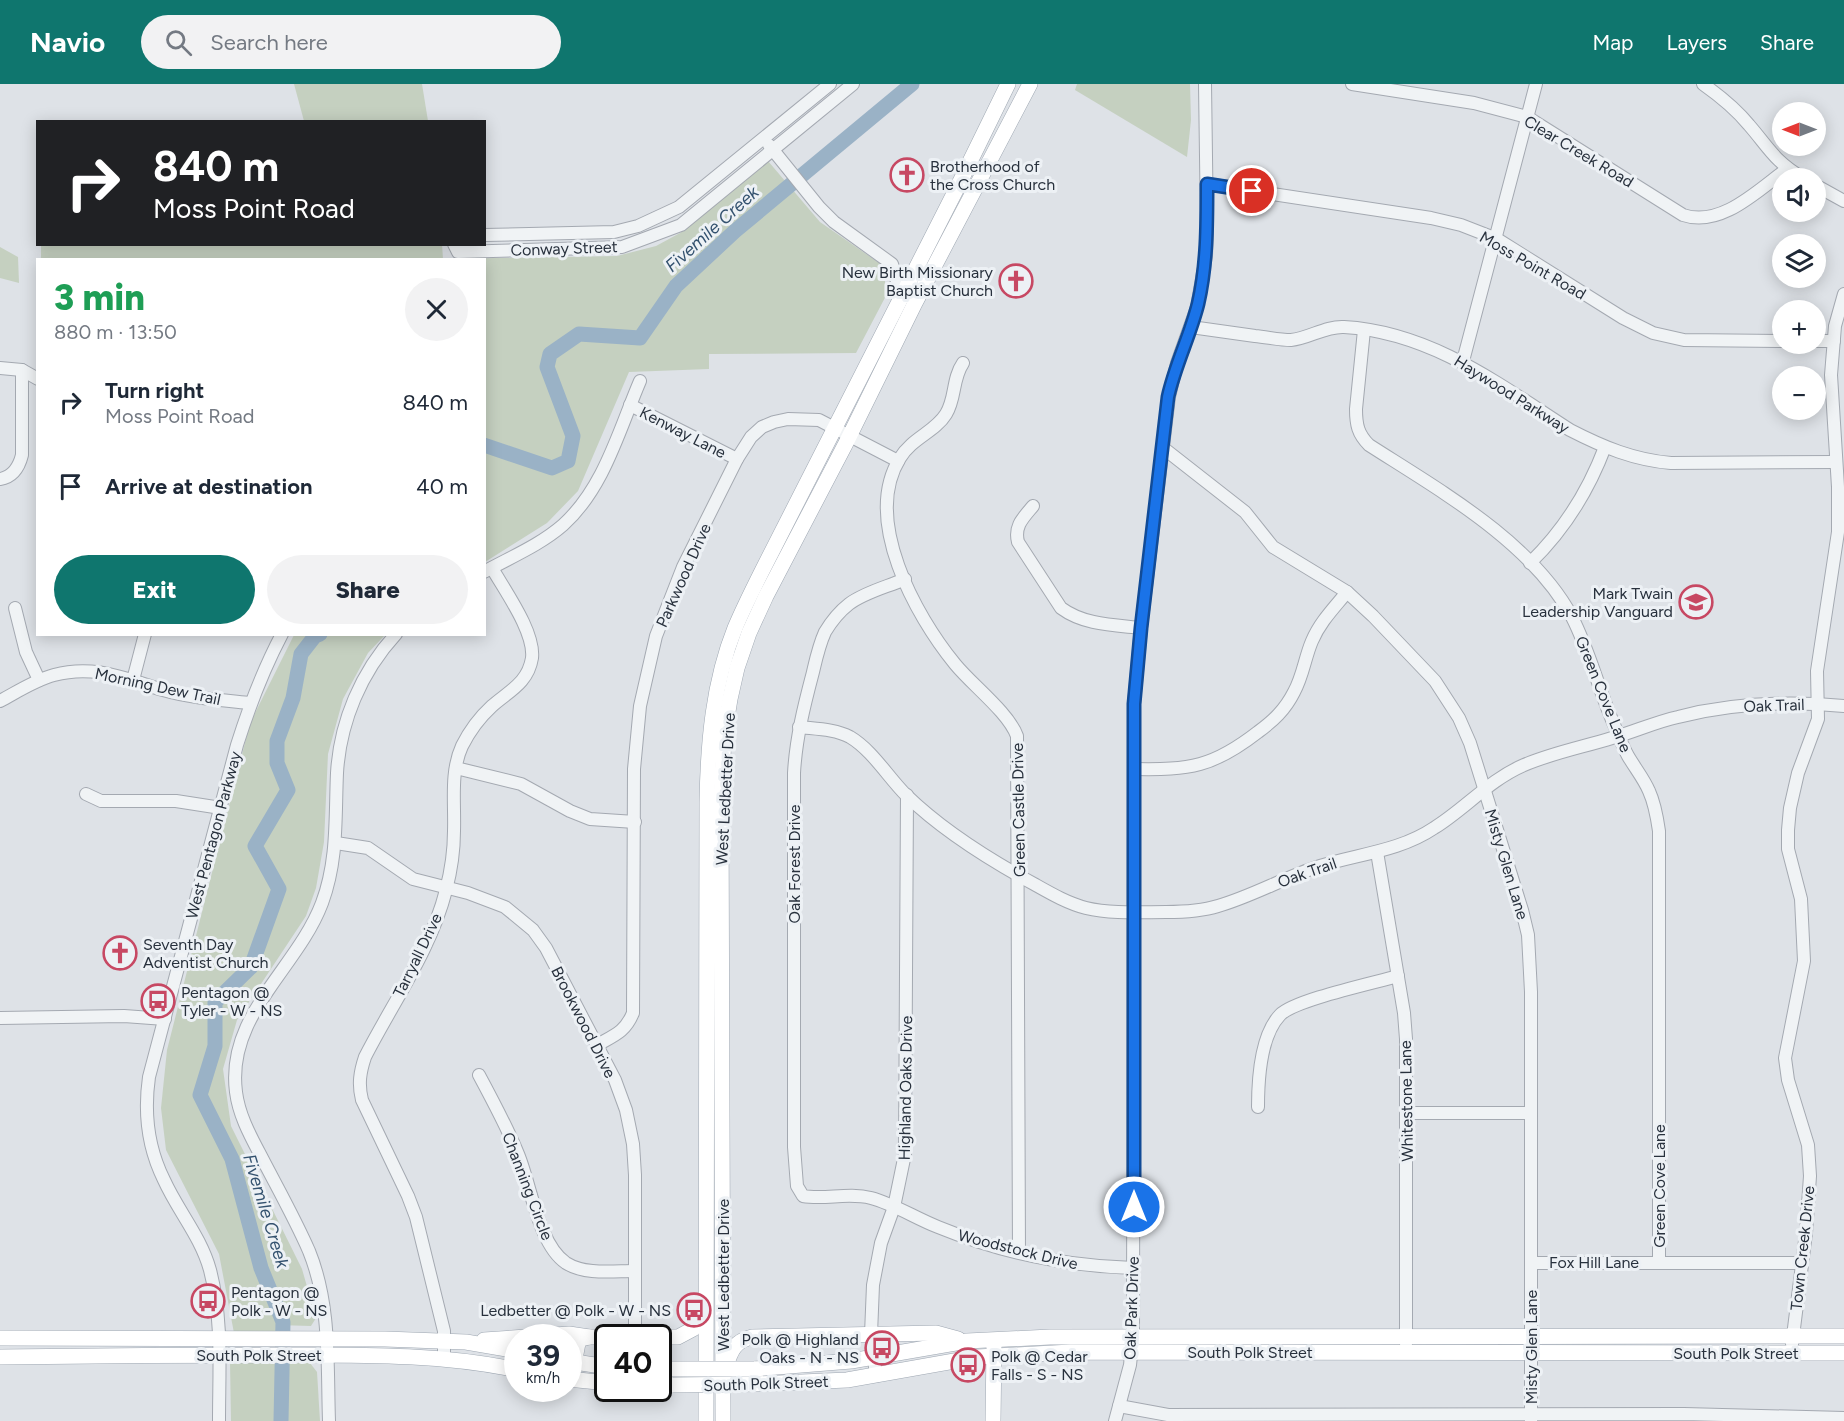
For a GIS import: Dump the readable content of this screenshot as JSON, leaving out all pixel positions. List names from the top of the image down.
{
  "streets": {
    "main road": ["West Ledbetter Drive", "South Polk Street"],
    "street": [
      "Clear Creek Road",
      "Conway Street",
      "Moss Point Road",
      "Haywood Parkway",
      "Kenway Lane",
      "Parkwood Drive",
      "Morning Dew Trail",
      "Green Cove Lane",
      "Oak Trail",
      "Green Castle Drive",
      "West Pentagon Parkway",
      "Oak Forest Drive",
      "Misty Glen Lane",
      "Tarryall Drive",
      "Brookwood Drive",
      "Highland Oaks Drive",
      "Whitestone Lane",
      "Channing Circle",
      "Town Creek Drive",
      "Woodstock Drive",
      "Fox Hill Lane",
      "Oak Park Drive"
    ]
  },
  "crossings": [
    ["Moss Point Road", "Oak Park Drive"],
    ["Haywood Parkway", "Green Cove Lane"],
    ["Haywood Parkway", "Town Creek Drive"],
    ["Haywood Parkway", "Oak Park Drive"],
    ["Kenway Lane", "Parkwood Drive"],
    ["Parkwood Drive", "West Ledbetter Drive"],
    ["Parkwood Drive", "Green Castle Drive"],
    ["Parkwood Drive", "Brookwood Drive"],
    ["Morning Dew Trail", "West Pentagon Parkway"],
    ["Green Cove Lane", "Oak Trail"],
    ["Green Cove Lane", "Fox Hill Lane"],
    ["Oak Trail", "Green Castle Drive"],
    ["Oak Trail", "Oak Forest Drive"],
    ["Oak Trail", "Misty Glen Lane"],
    ["Oak Trail", "Highland Oaks Drive"],
    ["Oak Trail", "Whitestone Lane"],
    ["Oak Trail", "Town Creek Drive"],
    ["Oak Trail", "Oak Park Drive"],
    ["Green Castle Drive", "Oak Forest Drive"],
    ["Green Castle Drive", "Woodstock Drive"],
    ["West Pentagon Parkway", "South Polk Street"],
    ["Oak Forest Drive", "Woodstock Drive"],
    ["Misty Glen Lane", "Fox Hill Lane"],
    ["Misty Glen Lane", "Oak Park Drive"],
    ["Misty Glen Lane", "South Polk Street"],
    ["Tarryall Drive", "Brookwood Drive"],
    ["Tarryall Drive", "South Polk Street"],
    ["Brookwood Drive", "Channing Circle"],
    ["Highland Oaks Drive", "Woodstock Drive"],
    ["Highland Oaks Drive", "South Polk Street"],
    ["Whitestone Lane", "South Polk Street"],
    ["Town Creek Drive", "Fox Hill Lane"],
    ["Town Creek Drive", "South Polk Street"],
    ["Woodstock Drive", "Oak Park Drive"],
    ["Oak Park Drive", "South Polk Street"]
  ],
  "water": ["Fivemile Creek"],
  "places": {
    "church": ["Brotherhood of the Cross Church", "New Birth Missionary Baptist Church", "Seventh Day Adventist Church"],
    "school or university": ["Mark Twain Leadership Vanguard"],
    "bus stop": [
      "Pentagon @ Tyler - W - NS",
      "Pentagon @ Polk - W - NS",
      "Ledbetter @ Polk - W - NS",
      "Polk @ Highland Oaks - N - NS",
      "Polk @ Cedar Falls - S - NS"
    ]
  },
  "north": "left",
  "page": {
    "header": "Navio",
    "search": "Search here",
    "nav": ["Map", "Layers", "Share"],
    "map_buttons": ["+", "−"],
    "turn": ["840 m", "Moss Point Road"],
    "heading": ["3 min", "880 m · 13:50"],
    "list": [
      {
        "name": "Turn right",
        "note": "Moss Point Road",
        "value": "840 m"
      },
      {
        "name": "Arrive at destination",
        "value": "40 m"
      }
    ],
    "buttons": ["Exit", "Share"],
    "speed": "39 km/h",
    "limit": "40"
  }
}
